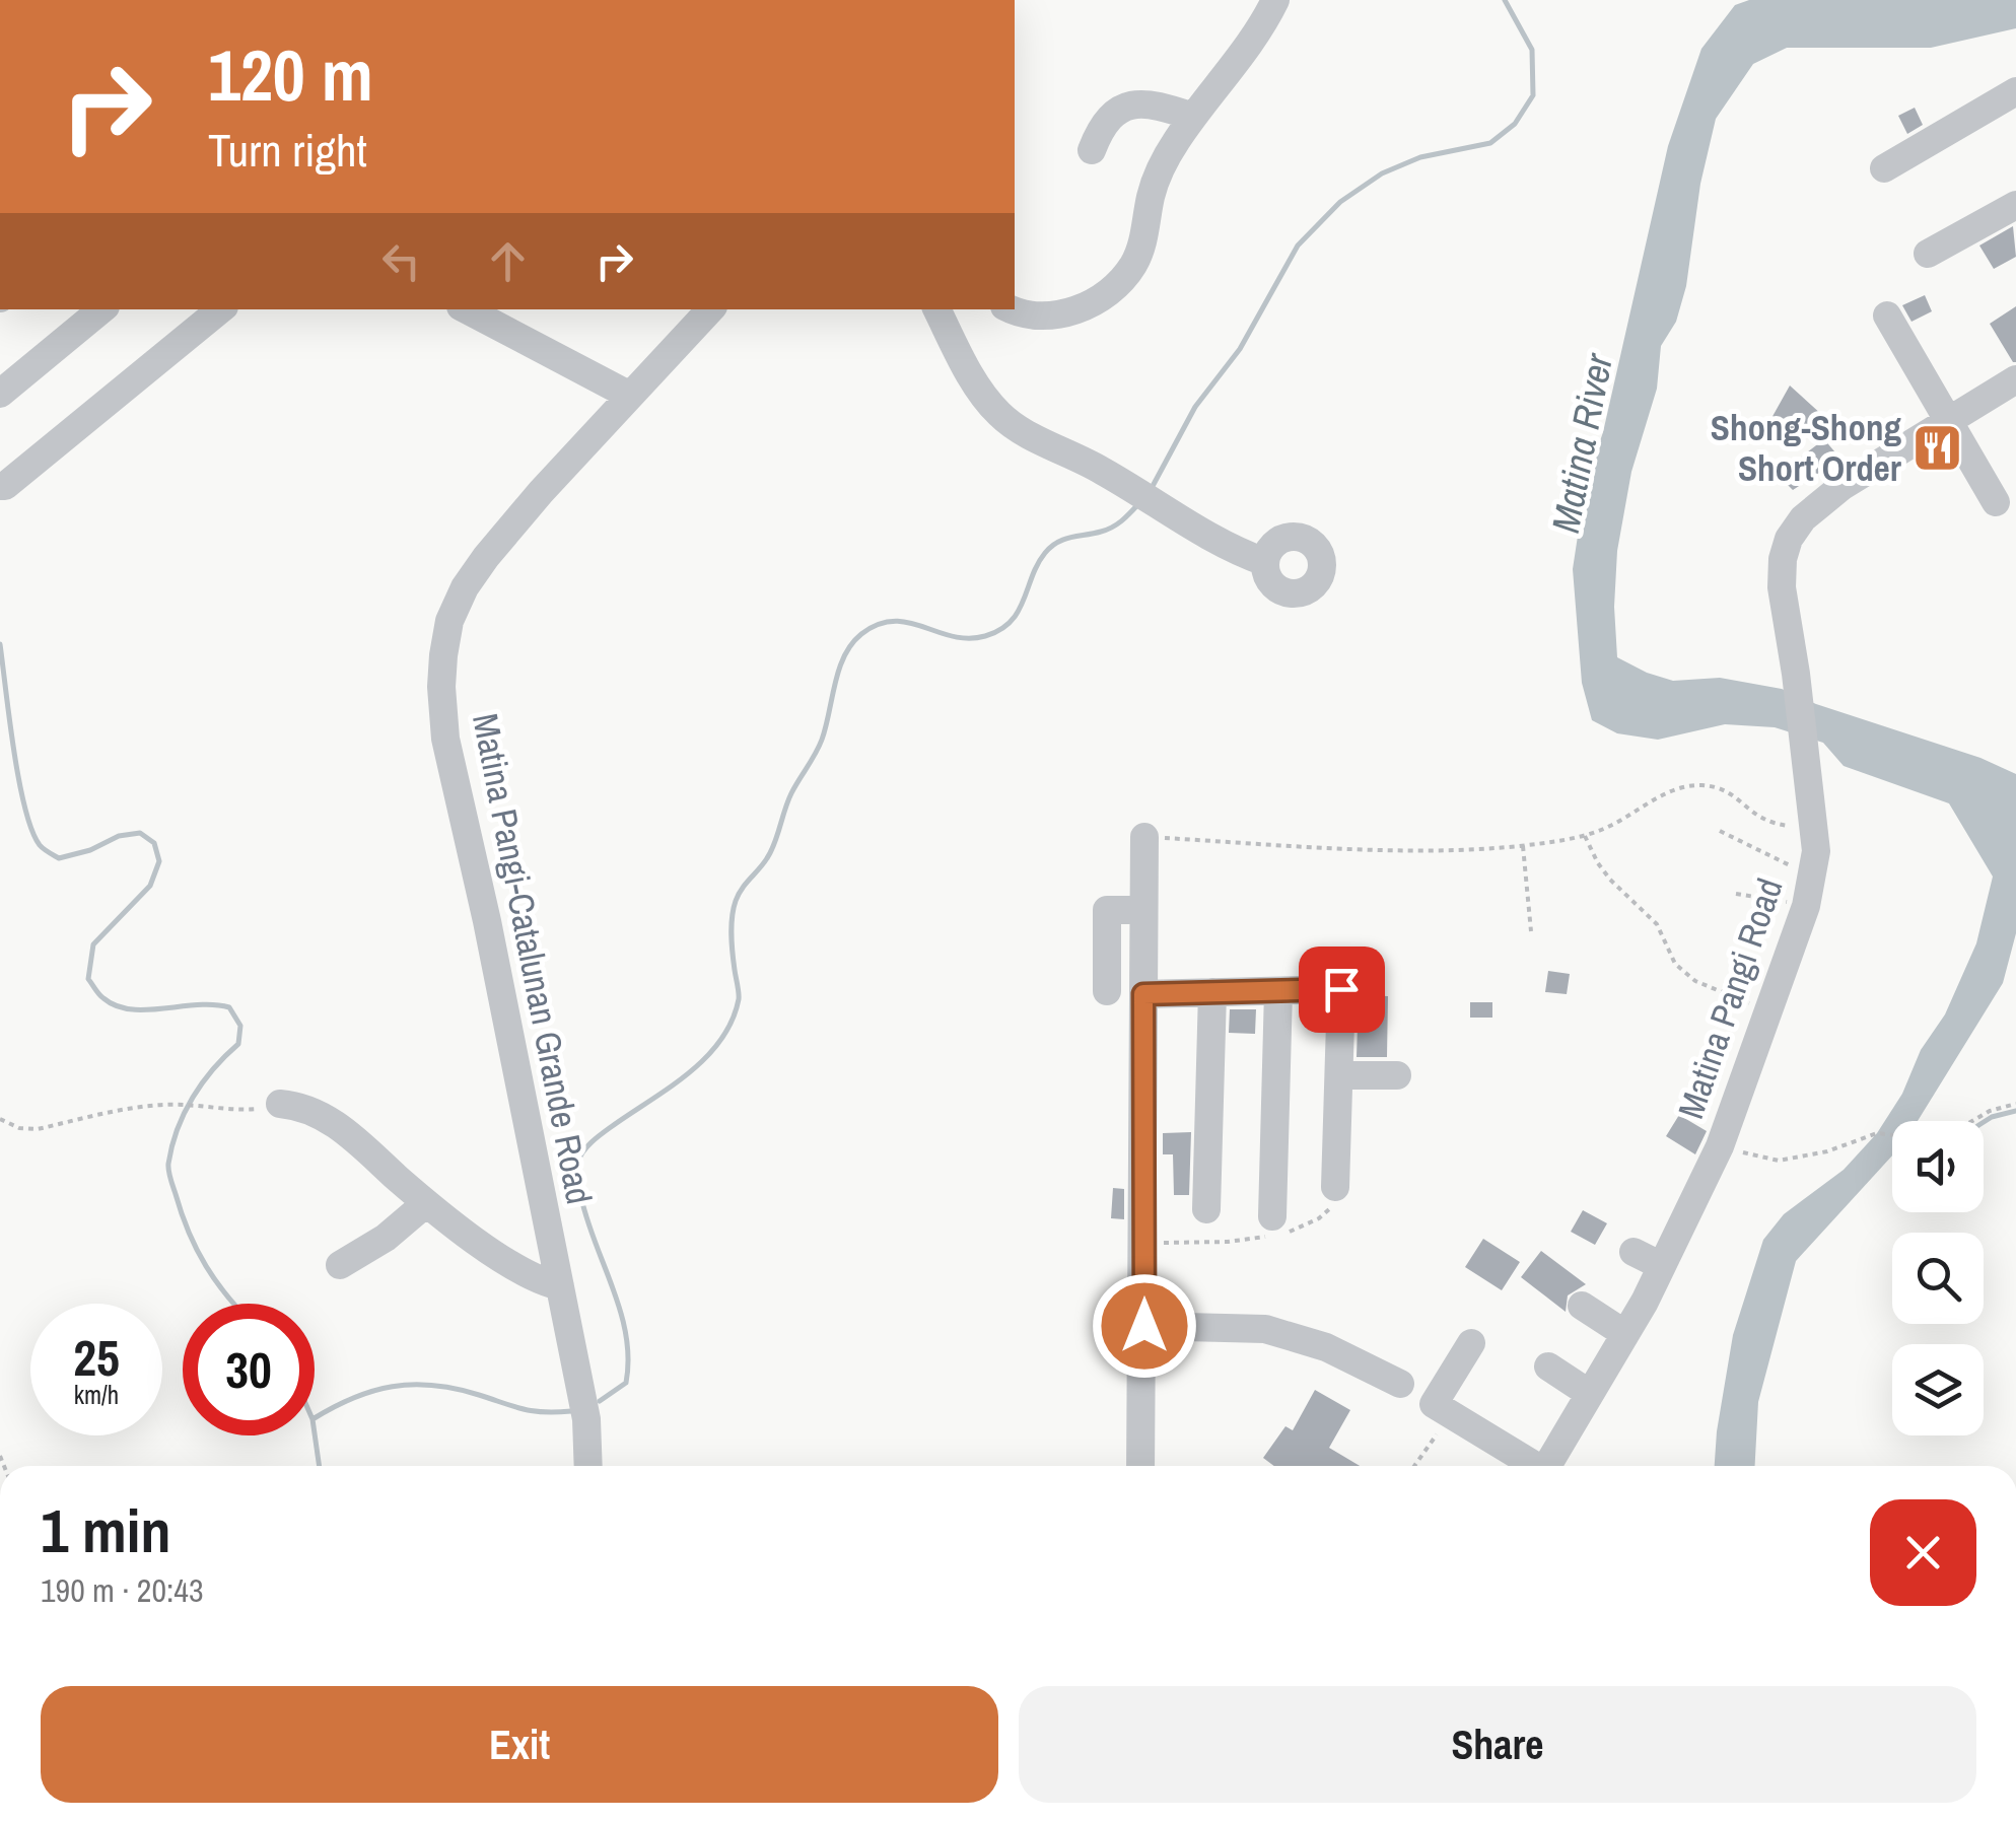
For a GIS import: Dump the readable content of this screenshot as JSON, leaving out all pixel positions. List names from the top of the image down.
{
  "streets": {
    "street": ["Matina Pangi-Catalunan Grande Road", "Matina Pangi Road"]
  },
  "water": ["Matina River"],
  "places": {
    "restaurant": ["Shong-Shong Short Order"]
  },
  "page": {
    "turn": ["120 m", "Turn right"],
    "speed": "25 km/h",
    "limit": "30",
    "heading": ["1 min", "190 m · 20:43"],
    "buttons": ["Exit", "Share"]
  }
}
